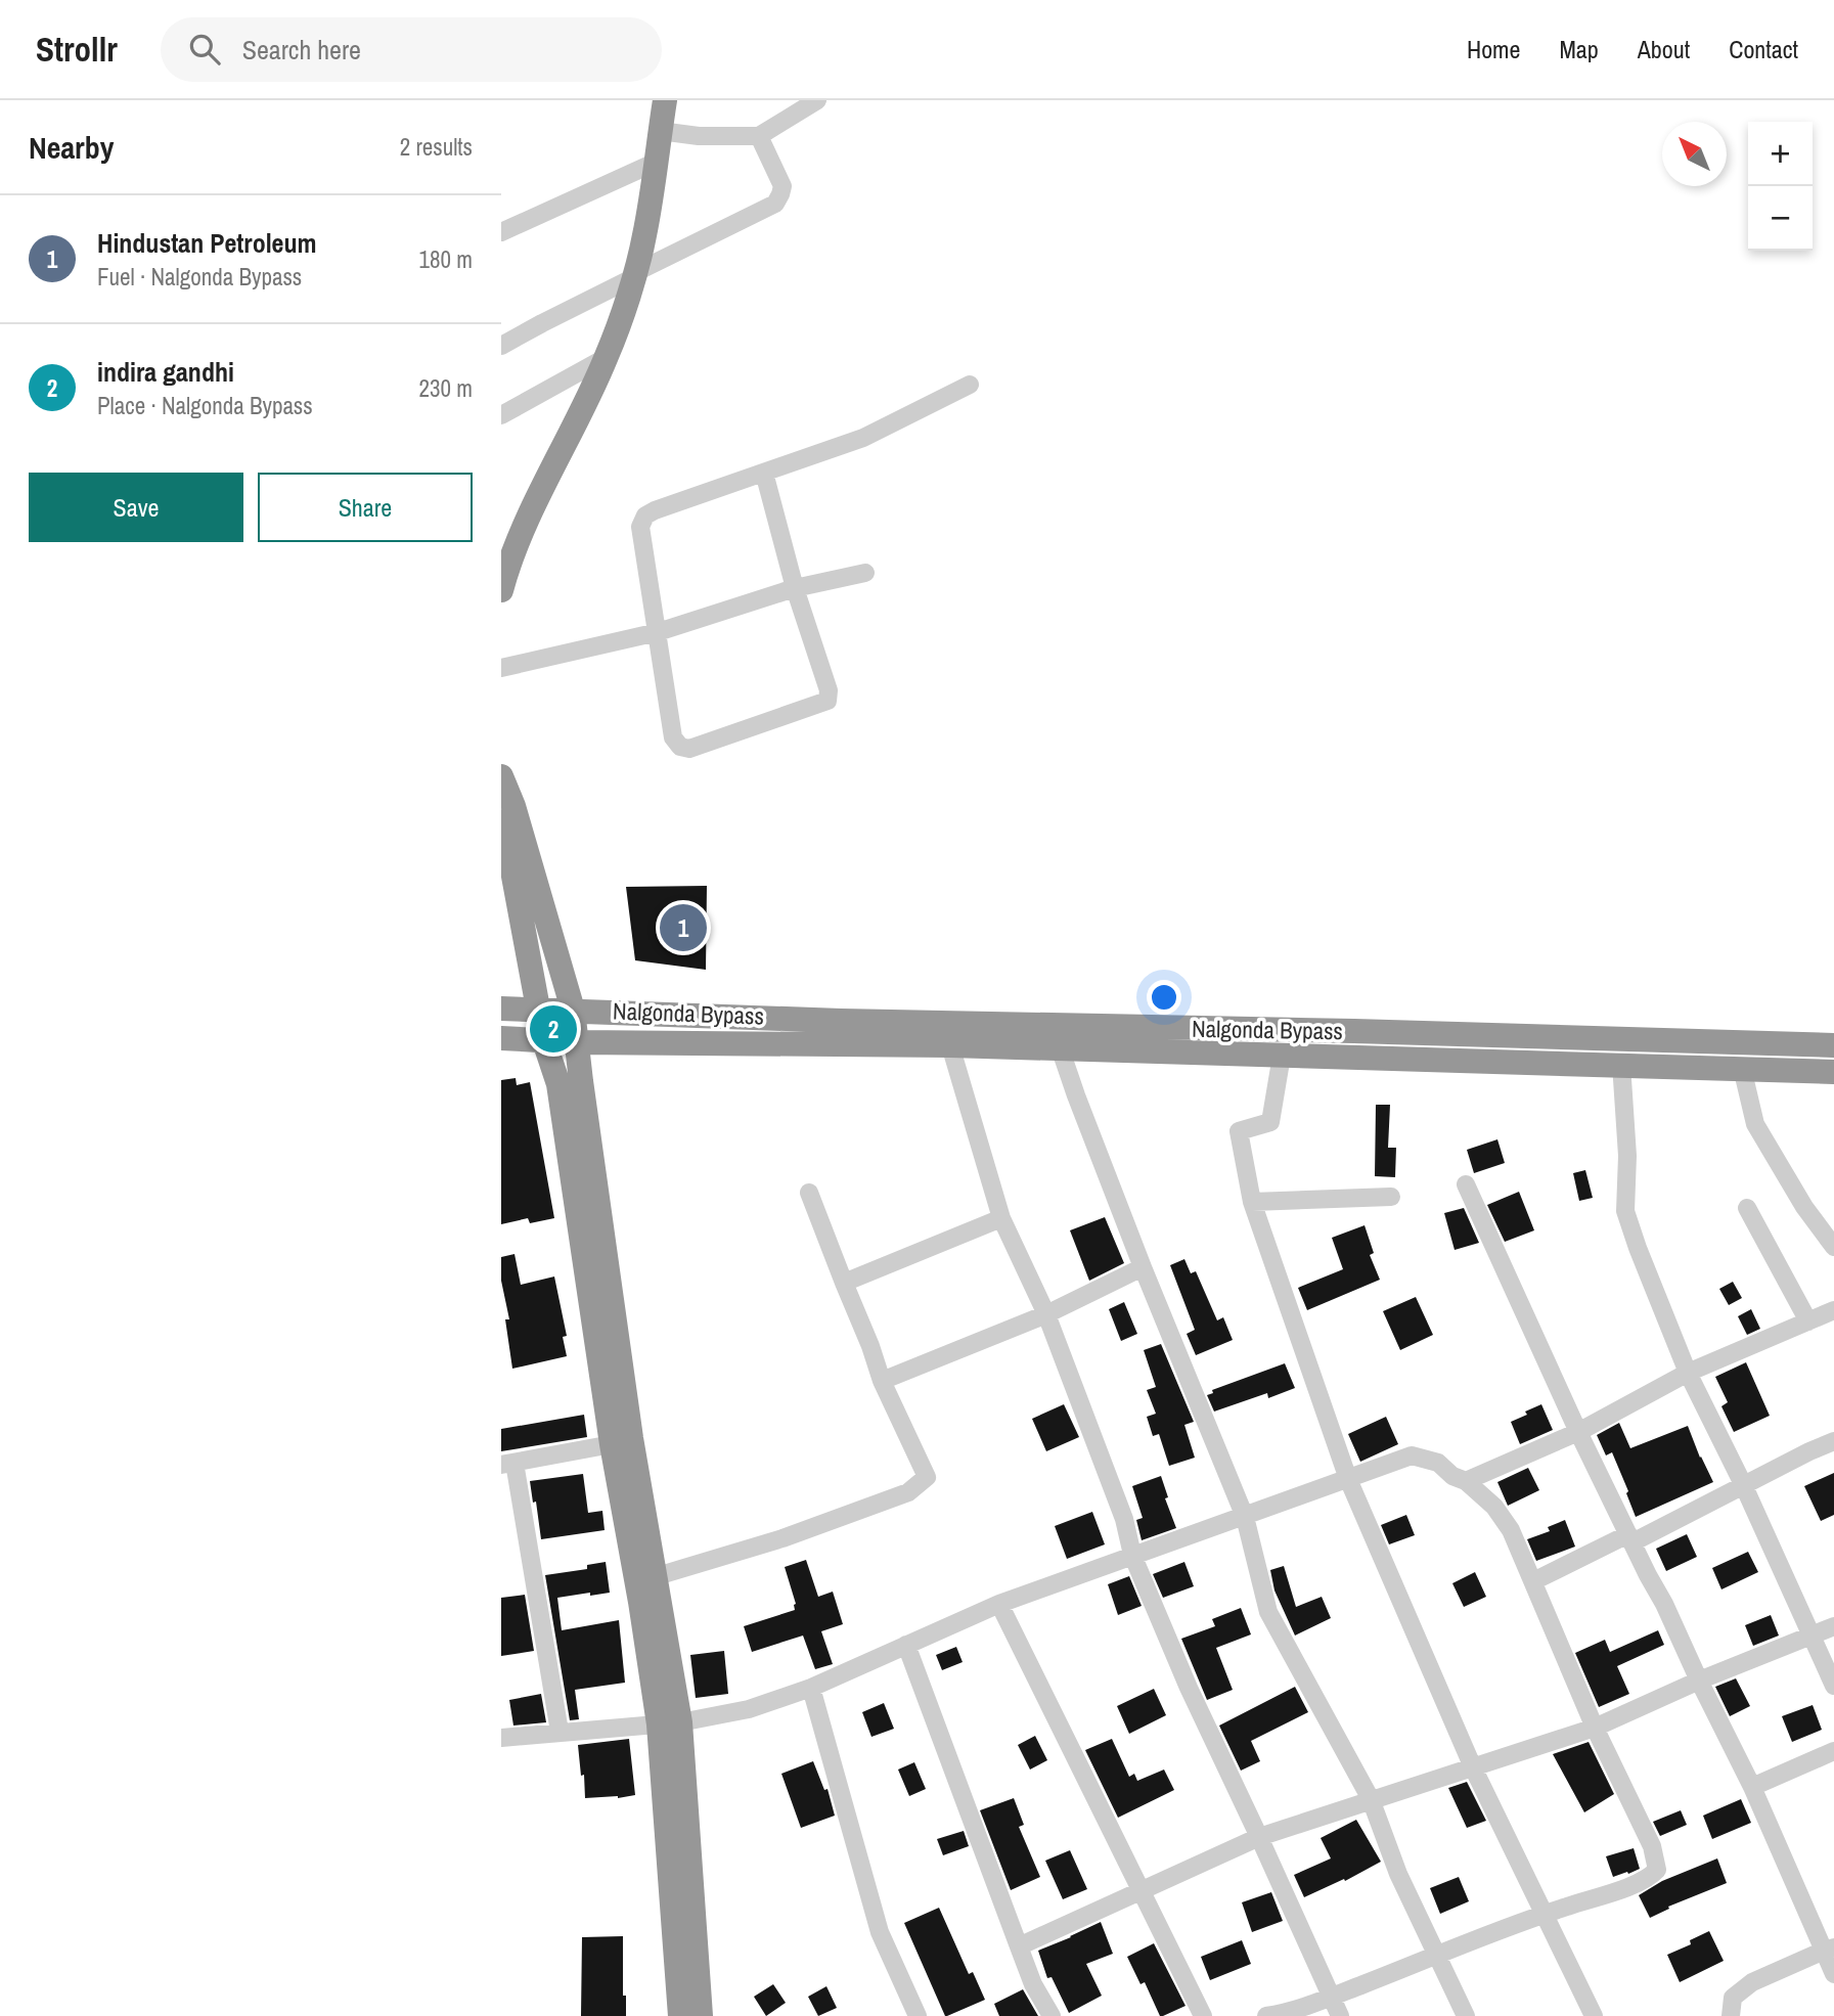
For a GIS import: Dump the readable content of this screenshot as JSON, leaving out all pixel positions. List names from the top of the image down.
{
  "streets": {
    "highway": ["Nalgonda Bypass"]
  },
  "north": "top left",
  "page": {
    "header": "Strollr",
    "search": "Search here",
    "nav": [
      "Home",
      "Map",
      "About",
      "Contact"
    ],
    "heading": ["Nearby", "2 results"],
    "map_buttons": ["+", "−"],
    "list": [
      {
        "mark": "1",
        "name": "Hindustan Petroleum",
        "note": "Fuel · Nalgonda Bypass",
        "value": "180 m"
      },
      {
        "mark": "2",
        "name": "indira gandhi",
        "note": "Place · Nalgonda Bypass",
        "value": "230 m"
      }
    ],
    "buttons": ["Save", "Share"],
    "pins": ["1", "2"]
  }
}
